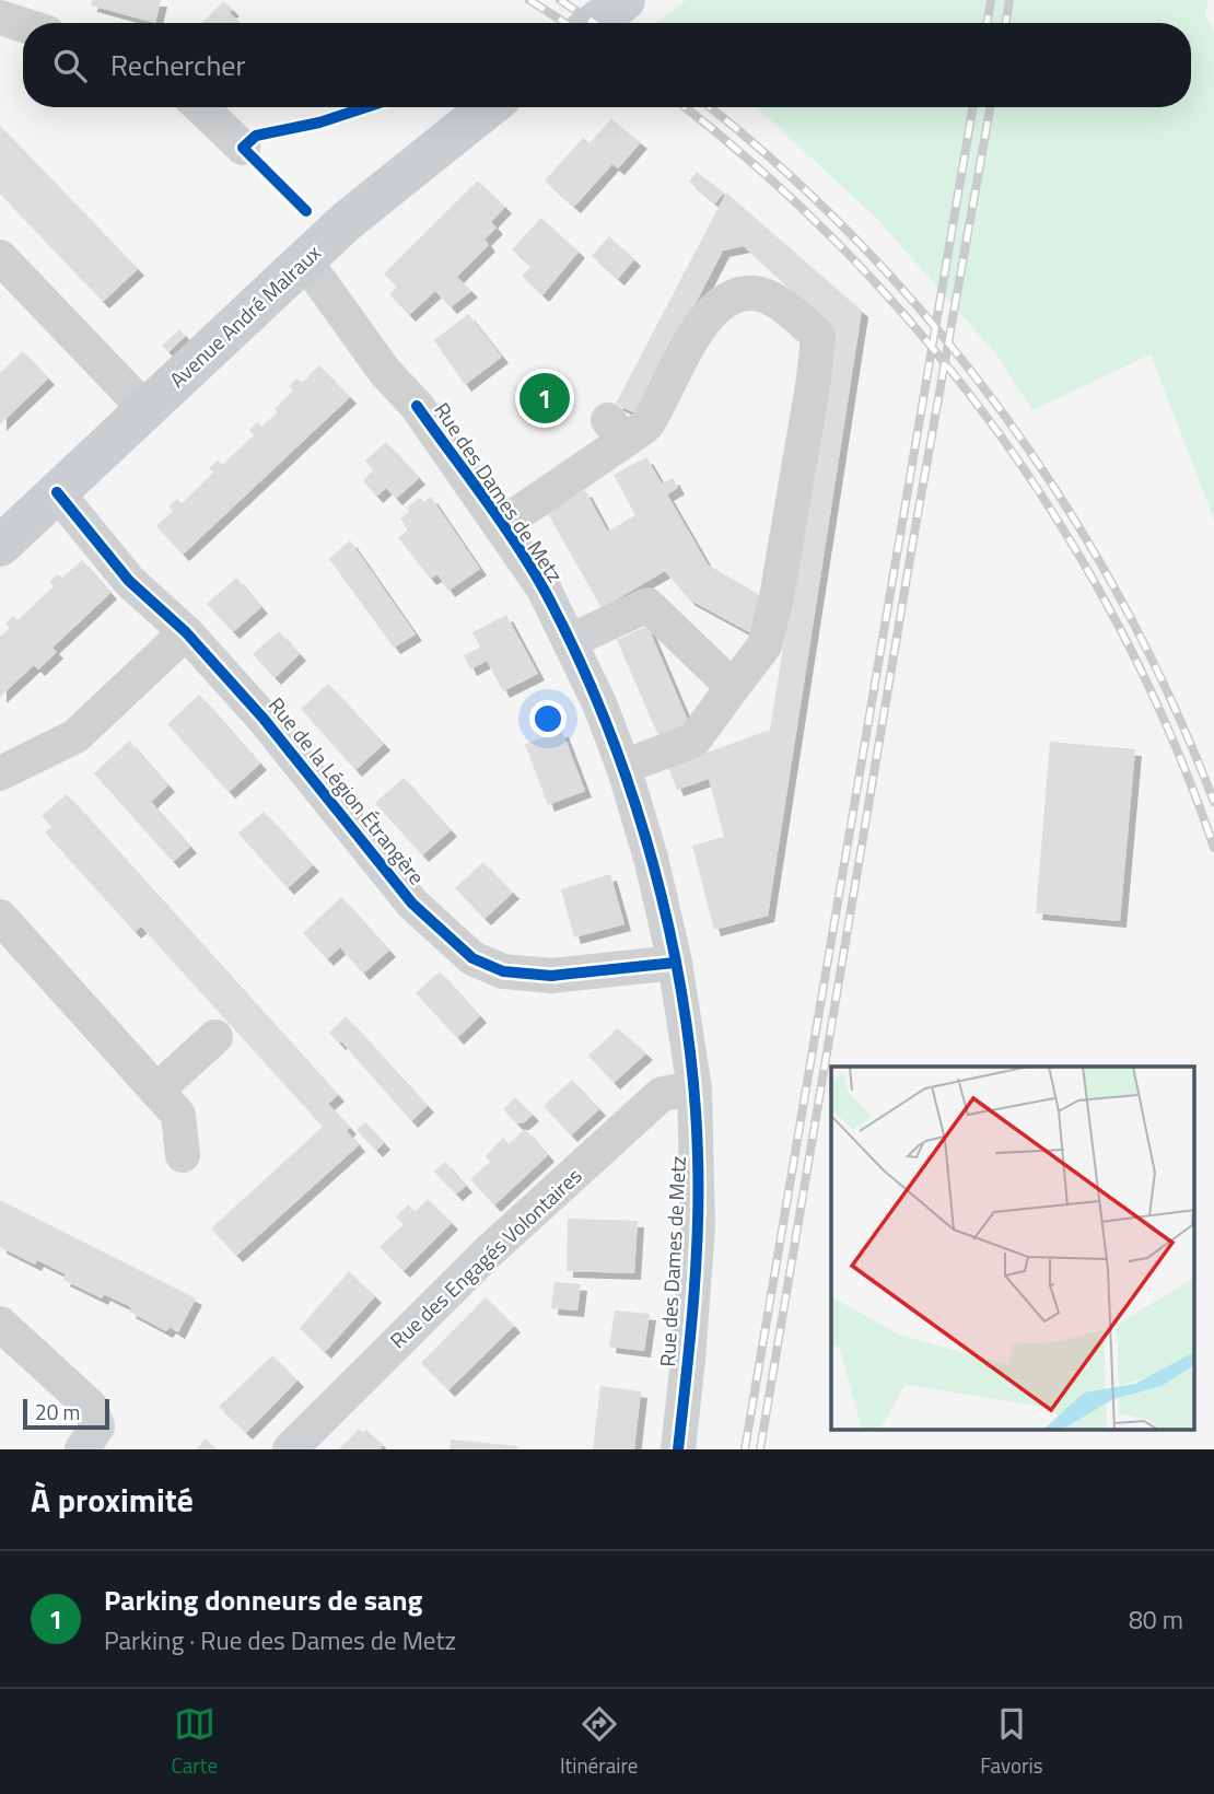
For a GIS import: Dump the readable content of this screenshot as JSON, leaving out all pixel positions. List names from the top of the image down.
{
  "streets": {
    "main road": ["Avenue André Malraux"],
    "street": ["Rue des Dames de Metz", "Rue de la Légion Étrangère", "Rue des Engagés Volontaires"]
  },
  "crossings": [
    ["Avenue André Malraux", "Rue des Dames de Metz"],
    ["Avenue André Malraux", "Rue de la Légion Étrangère"],
    ["Rue des Dames de Metz", "Rue de la Légion Étrangère"],
    ["Rue des Dames de Metz", "Rue des Engagés Volontaires"]
  ],
  "scale_bar": "20 m",
  "page": {
    "search": "Rechercher",
    "pins": "1",
    "scale": "20 m",
    "heading": "À proximité",
    "list": [
      {
        "mark": "1",
        "name": "Parking donneurs de sang",
        "note": "Parking · Rue des Dames de Metz",
        "value": "80 m"
      }
    ],
    "nav": ["Carte", "Itinéraire", "Favoris"]
  }
}
